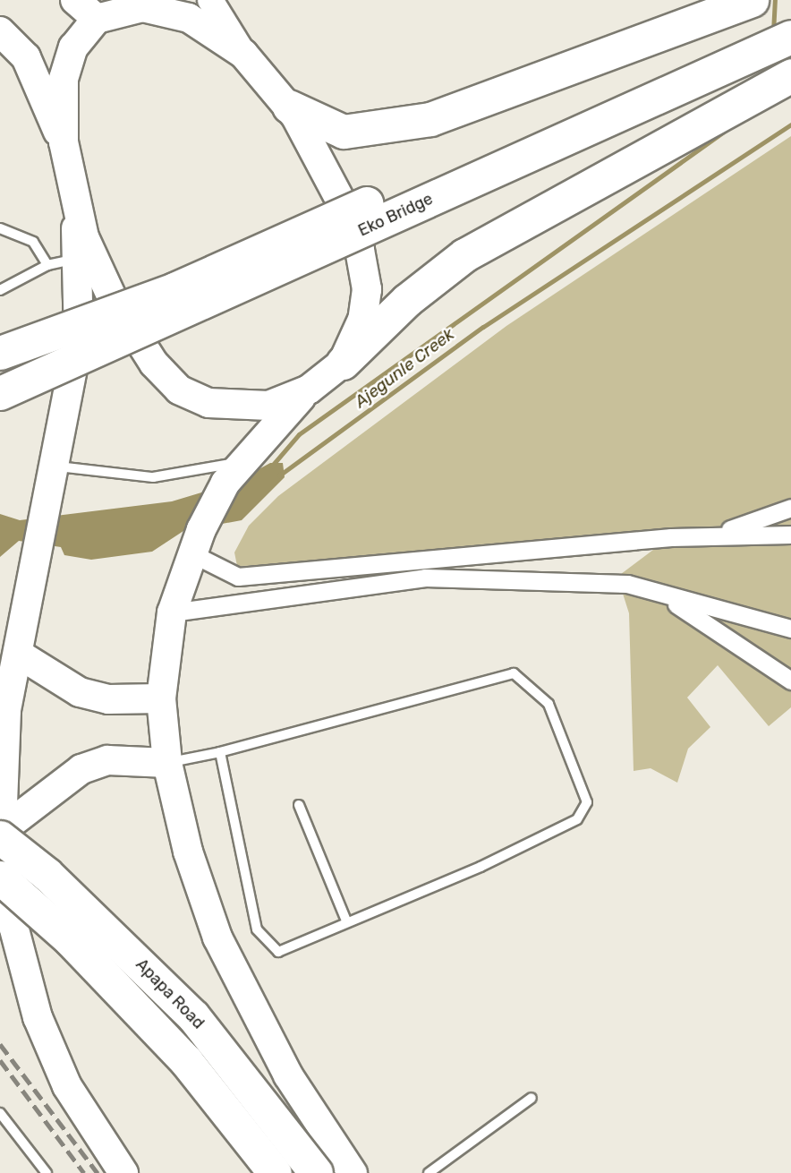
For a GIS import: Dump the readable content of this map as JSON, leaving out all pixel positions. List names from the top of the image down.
{
  "streets": {
    "highway": ["Eko Bridge", "Apapa Road"]
  },
  "water": ["Ajegunle Creek"]
}
